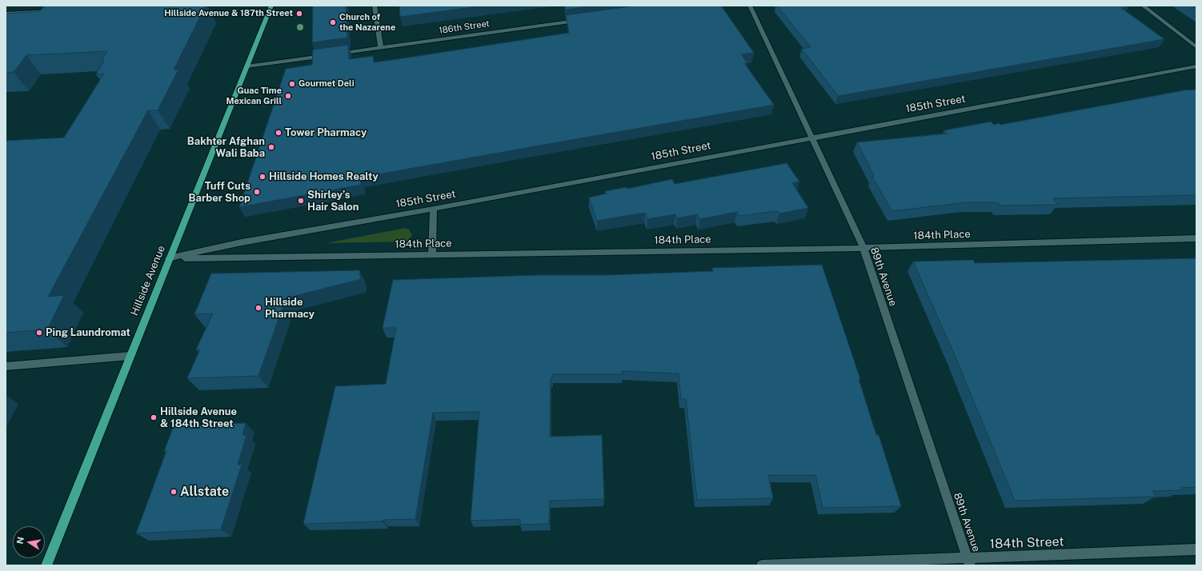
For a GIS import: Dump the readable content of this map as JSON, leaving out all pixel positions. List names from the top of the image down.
{
  "streets": {
    "main road": ["Hillside Avenue"],
    "street": [
      "186th Street",
      "185th Street",
      "184th Place",
      "89th Avenue",
      "184th Street"
    ]
  },
  "crossings": [
    ["186th Street", "Hillside Avenue"],
    ["185th Street", "184th Place"],
    ["185th Street", "89th Avenue"],
    ["185th Street", "Hillside Avenue"],
    ["184th Place", "89th Avenue"],
    ["184th Place", "Hillside Avenue"],
    ["89th Avenue", "184th Street"]
  ],
  "places": [
    "Hillside Avenue & 187th Street",
    "Church of the Nazarene",
    "Gourmet Deli",
    "Guac Time Mexican Grill",
    "Tower Pharmacy",
    "Bakhter Afghan Wali Baba",
    "Hillside Homes Realty",
    "Tuff Cuts Barber Shop",
    "Shirley’s Hair Salon",
    "Hillside Pharmacy",
    "Ping Laundromat",
    "Hillside Avenue & 184th Street",
    "Allstate"
  ],
  "north": "left"
}
